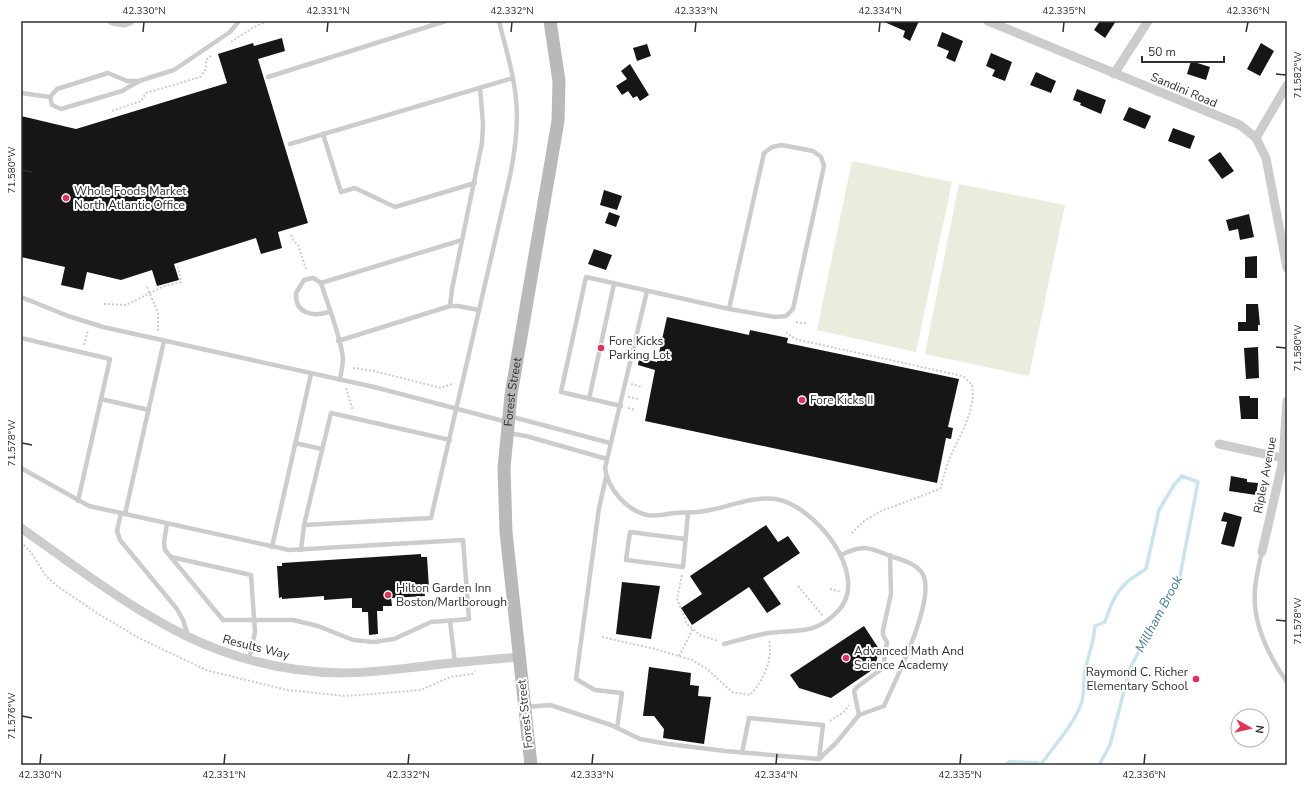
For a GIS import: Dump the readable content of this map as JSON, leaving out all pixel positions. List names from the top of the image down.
{
  "streets": {
    "main road": ["Forest Street"],
    "street": ["Sandini Road", "Ripley Avenue", "Results Way"]
  },
  "crossings": [
    ["Forest Street", "Results Way"]
  ],
  "water": ["Millham Brook"],
  "places": [
    "Whole Foods Market North Atlantic Office",
    "Fore Kicks Parking Lot",
    "Fore Kicks II",
    "Hilton Garden Inn Boston/Marlborough",
    "Advanced Math And Science Academy",
    "Raymond C. Richer Elementary School"
  ],
  "scale_bar": "50 m",
  "north": "right",
  "coordinates": [
    "42.330°N",
    "42.331°N",
    "42.332°N",
    "42.333°N",
    "42.334°N",
    "42.335°N",
    "42.336°N",
    "71.582°W",
    "71.580°W",
    "71.578°W",
    "71.576°W"
  ]
}
